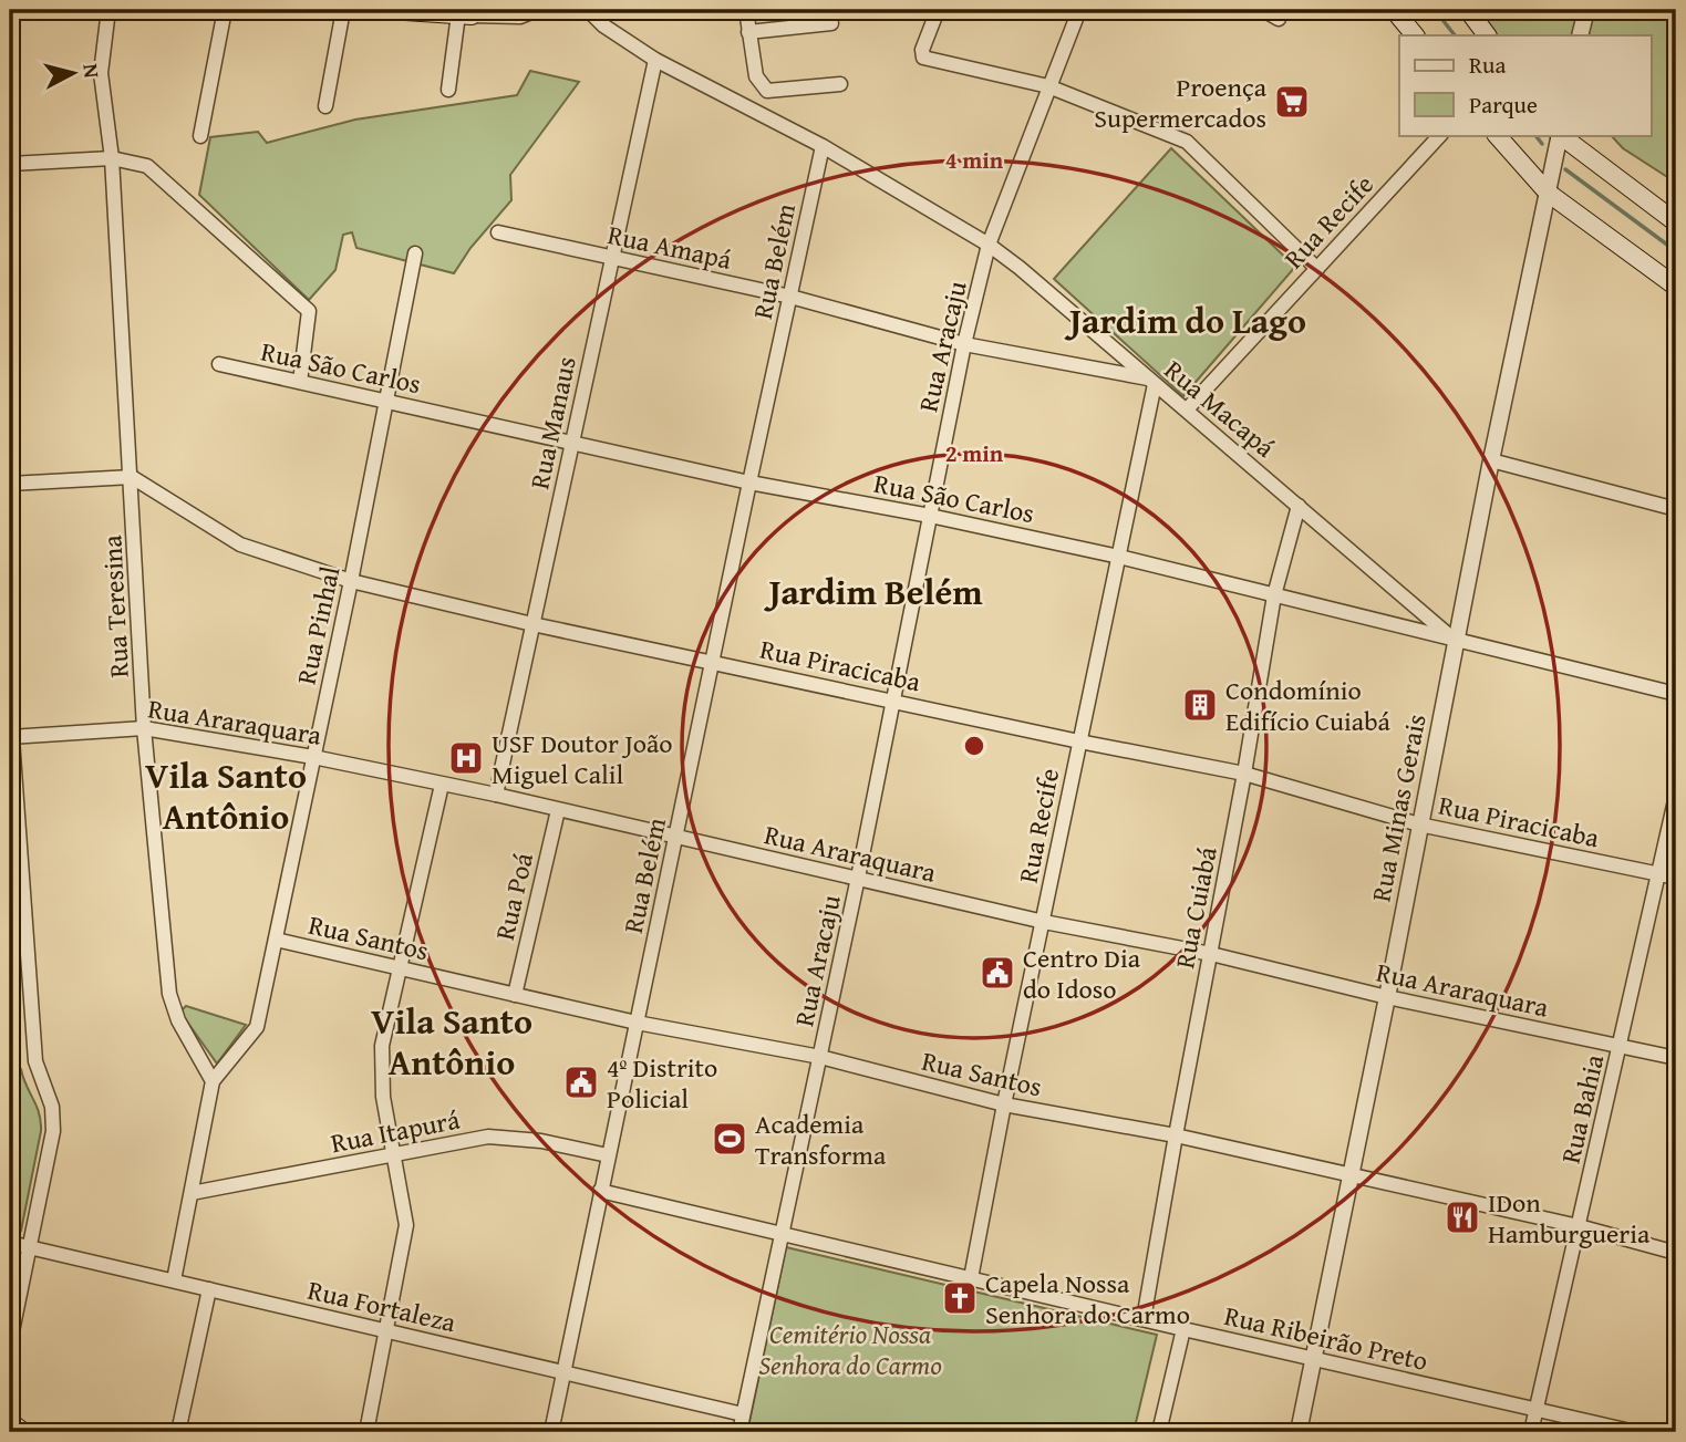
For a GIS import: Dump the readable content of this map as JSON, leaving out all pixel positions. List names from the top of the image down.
{
  "streets": {
    "street": [
      "Rua Recife",
      "Rua Amapá",
      "Rua Belém",
      "Rua Aracaju",
      "Rua São Carlos",
      "Rua Macapá",
      "Rua Manaus",
      "Rua Teresina",
      "Rua Pinhal",
      "Rua Piracicaba",
      "Rua Araraquara",
      "Rua Minas Gerais",
      "Rua Poá",
      "Rua Cuiabá",
      "Rua Santos",
      "Rua Bahia",
      "Rua Itapurá",
      "Rua Fortaleza",
      "Rua Ribeirão Preto"
    ]
  },
  "crossings": [
    ["Rua Recife", "Rua Amapá"],
    ["Rua Recife", "Rua São Carlos"],
    ["Rua Recife", "Rua Macapá"],
    ["Rua Recife", "Rua Piracicaba"],
    ["Rua Recife", "Rua Araraquara"],
    ["Rua Recife", "Rua Santos"],
    ["Rua Recife", "Rua Ribeirão Preto"],
    ["Rua Amapá", "Rua Belém"],
    ["Rua Amapá", "Rua Aracaju"],
    ["Rua Amapá", "Rua Macapá"],
    ["Rua Amapá", "Rua Manaus"],
    ["Rua Belém", "Rua São Carlos"],
    ["Rua Belém", "Rua Macapá"],
    ["Rua Belém", "Rua Piracicaba"],
    ["Rua Belém", "Rua Araraquara"],
    ["Rua Belém", "Rua Santos"],
    ["Rua Belém", "Rua Itapurá"],
    ["Rua Belém", "Rua Fortaleza"],
    ["Rua Belém", "Rua Ribeirão Preto"],
    ["Rua Aracaju", "Rua São Carlos"],
    ["Rua Aracaju", "Rua Macapá"],
    ["Rua Aracaju", "Rua Piracicaba"],
    ["Rua Aracaju", "Rua Araraquara"],
    ["Rua Aracaju", "Rua Santos"],
    ["Rua Aracaju", "Rua Fortaleza"],
    ["Rua Aracaju", "Rua Ribeirão Preto"],
    ["Rua São Carlos", "Rua Macapá"],
    ["Rua São Carlos", "Rua Manaus"],
    ["Rua São Carlos", "Rua Pinhal"],
    ["Rua São Carlos", "Rua Minas Gerais"],
    ["Rua São Carlos", "Rua Cuiabá"],
    ["Rua Macapá", "Rua Manaus"],
    ["Rua Macapá", "Rua Minas Gerais"],
    ["Rua Macapá", "Rua Cuiabá"],
    ["Rua Manaus", "Rua Piracicaba"],
    ["Rua Manaus", "Rua Araraquara"],
    ["Rua Teresina", "Rua Pinhal"],
    ["Rua Teresina", "Rua Piracicaba"],
    ["Rua Teresina", "Rua Araraquara"],
    ["Rua Pinhal", "Rua Piracicaba"],
    ["Rua Pinhal", "Rua Araraquara"],
    ["Rua Pinhal", "Rua Santos"],
    ["Rua Piracicaba", "Rua Minas Gerais"],
    ["Rua Piracicaba", "Rua Cuiabá"],
    ["Rua Piracicaba", "Rua Bahia"],
    ["Rua Araraquara", "Rua Minas Gerais"],
    ["Rua Araraquara", "Rua Poá"],
    ["Rua Araraquara", "Rua Cuiabá"],
    ["Rua Araraquara", "Rua Bahia"],
    ["Rua Minas Gerais", "Rua Santos"],
    ["Rua Minas Gerais", "Rua Ribeirão Preto"],
    ["Rua Poá", "Rua Santos"],
    ["Rua Cuiabá", "Rua Santos"],
    ["Rua Cuiabá", "Rua Ribeirão Preto"],
    ["Rua Santos", "Rua Bahia"],
    ["Rua Bahia", "Rua Ribeirão Preto"]
  ],
  "districts": [
    "Jardim do Lago",
    "Jardim Belém",
    "Vila Santo Antônio",
    "Vila Santo Antônio"
  ],
  "parks": ["Cemitério Nossa Senhora do Carmo"],
  "places": {
    "supermarket": ["Proença Supermercados"],
    "building": ["Condomínio Edifício Cuiabá"],
    "hospital": ["USF Doutor João Miguel Calil"],
    "public building": ["Centro Dia do Idoso", "4º Distrito Policial"],
    "sports": ["Academia Transforma"],
    "restaurant": ["IDon Hamburgueria"],
    "church": ["Capela Nossa Senhora do Carmo"]
  },
  "legend": ["Rua", "Parque"],
  "north": "right",
  "rings": ["4 min", "2 min"]
}
